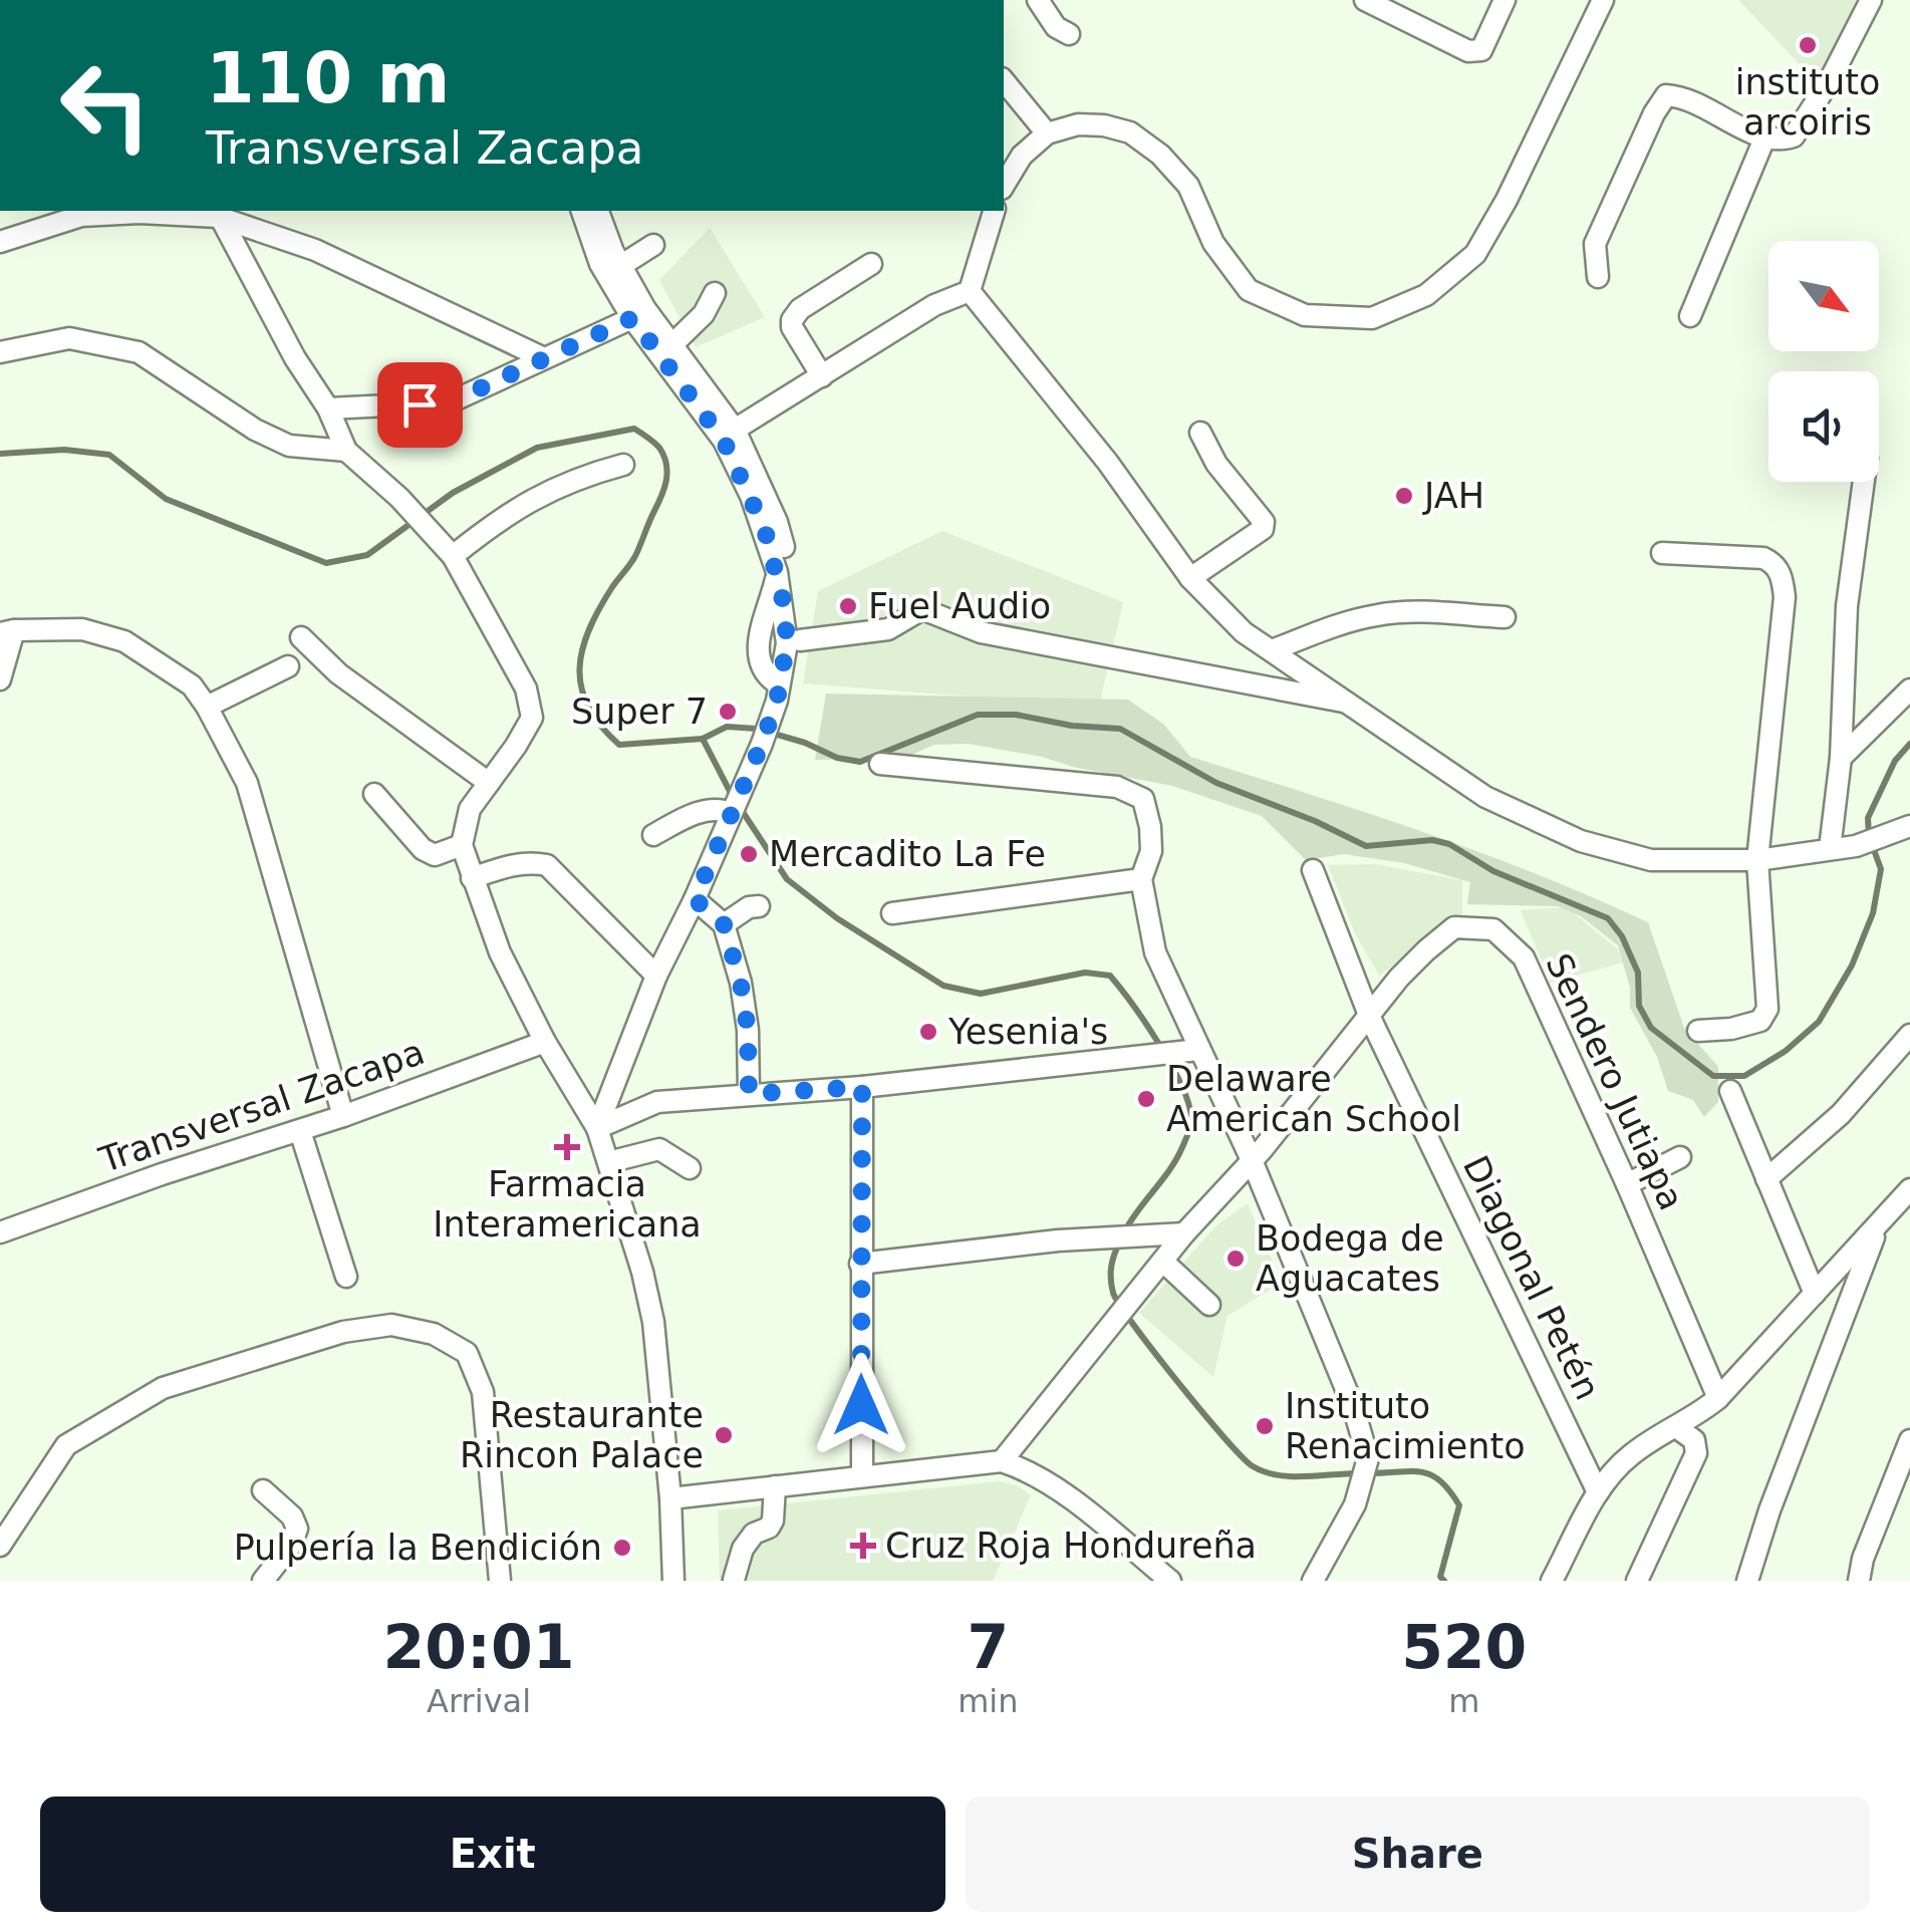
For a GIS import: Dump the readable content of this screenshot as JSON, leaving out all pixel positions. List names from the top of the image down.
{
  "streets": {
    "street": ["Sendero Jutiapa", "Transversal Zacapa", "Diagonal Petén"]
  },
  "crossings": [
    ["Sendero Jutiapa", "Diagonal Petén"]
  ],
  "places": {
    "other": [
      "instituto arcoiris",
      "JAH",
      "Fuel Audio",
      "Super 7",
      "Mercadito La Fe",
      "Yesenia's",
      "Delaware American School",
      "Bodega de Aguacates",
      "Instituto Renacimiento",
      "Restaurante Rincon Palace",
      "Pulpería la Bendición"
    ],
    "health": ["Farmacia Interamericana", "Cruz Roja Hondureña"]
  },
  "north": "bottom right",
  "page": {
    "turn": ["110 m", "Transversal Zacapa"],
    "eta": [
      "20:01",
      "Arrival",
      "7",
      "min",
      "520",
      "m"
    ],
    "buttons": ["Exit", "Share"]
  }
}
